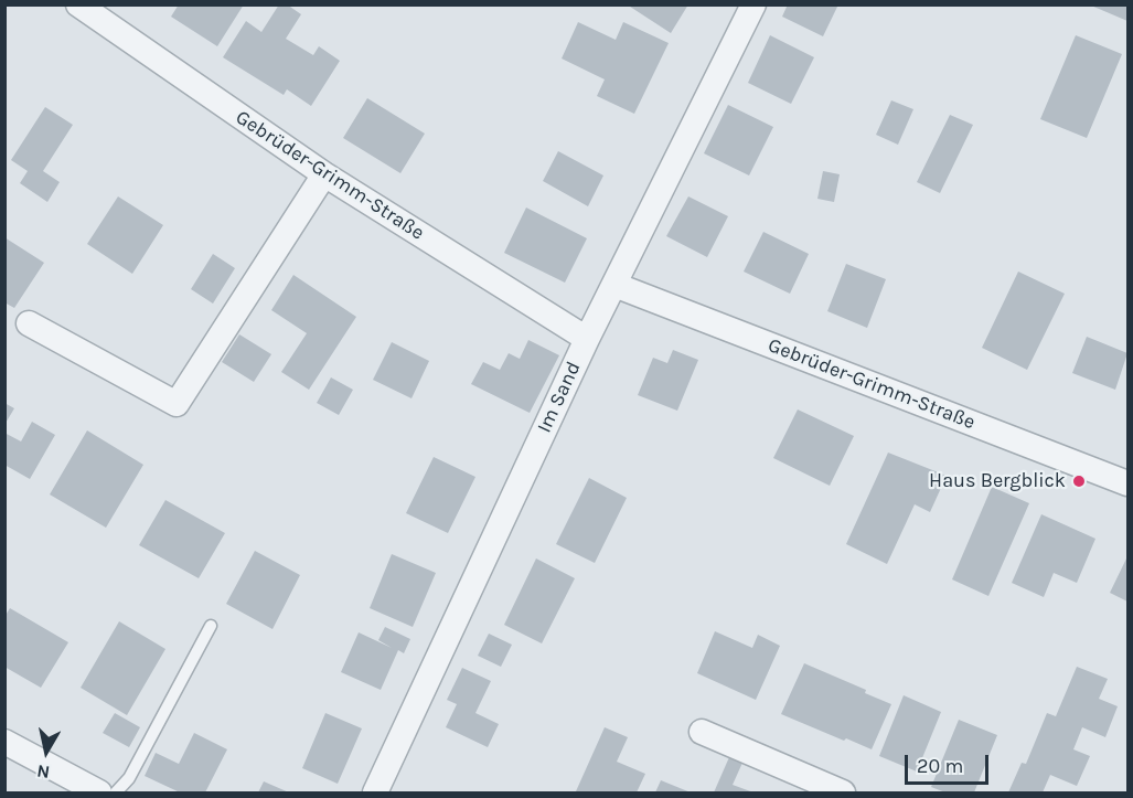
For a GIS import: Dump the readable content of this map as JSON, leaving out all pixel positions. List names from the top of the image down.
{
  "streets": {
    "street": ["Gebrüder-Grimm-Straße", "Im Sand"]
  },
  "crossings": [
    ["Gebrüder-Grimm-Straße", "Im Sand"]
  ],
  "places": ["Haus Bergblick"],
  "scale_bar": "20 m",
  "north": "bottom"
}
